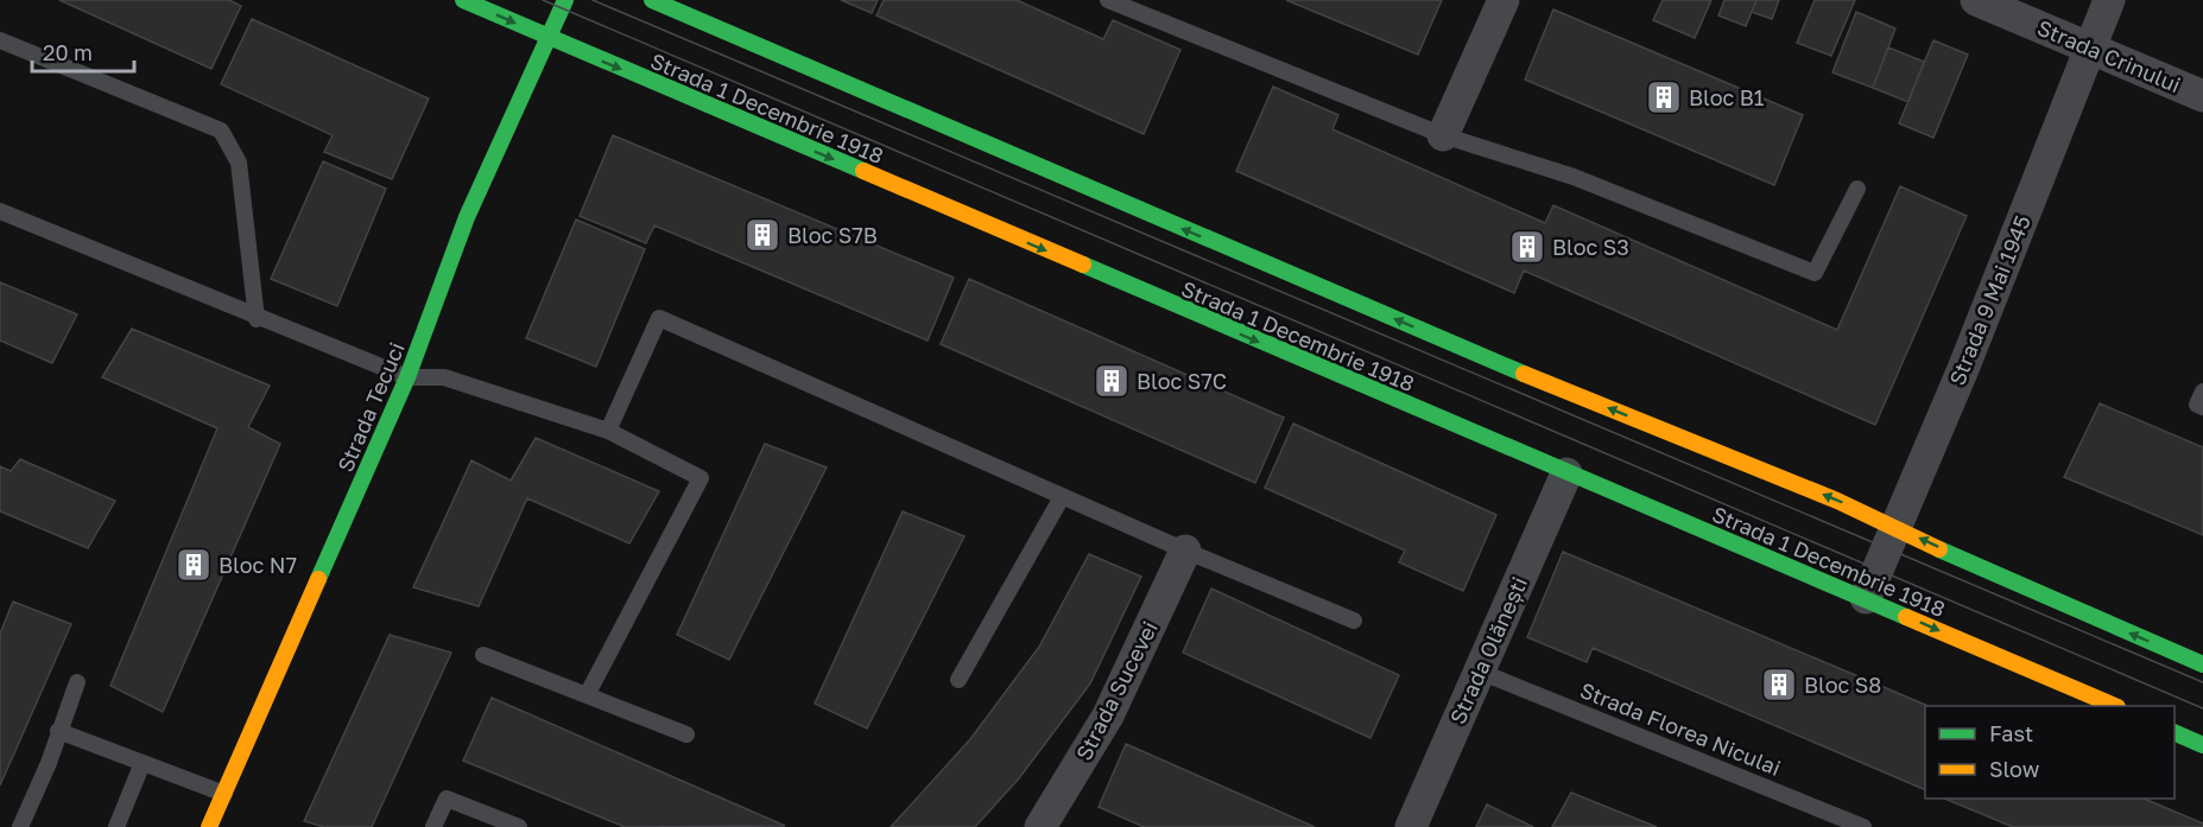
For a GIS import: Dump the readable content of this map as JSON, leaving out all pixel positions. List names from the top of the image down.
{
  "streets": {
    "main road": ["Strada 1 Decembrie 1918", "Strada Tecuci"],
    "street": [
      "Strada Crinului",
      "Strada 9 Mai 1945",
      "Strada Olănești",
      "Strada Sucevei"
    ],
    "lane": ["Strada Florea Niculai"]
  },
  "crossings": [
    ["Strada Crinului", "Strada 9 Mai 1945"],
    ["Strada 1 Decembrie 1918", "Strada 9 Mai 1945"],
    ["Strada 1 Decembrie 1918", "Strada Tecuci"],
    ["Strada 1 Decembrie 1918", "Strada Olănești"],
    ["Strada Olănești", "Strada Florea Niculai"]
  ],
  "places": {
    "building": [
      "Bloc B1",
      "Bloc S7B",
      "Bloc S3",
      "Bloc S7C",
      "Bloc N7",
      "Bloc S8"
    ]
  },
  "legend": ["Fast", "Slow"],
  "scale_bar": "20 m"
}
